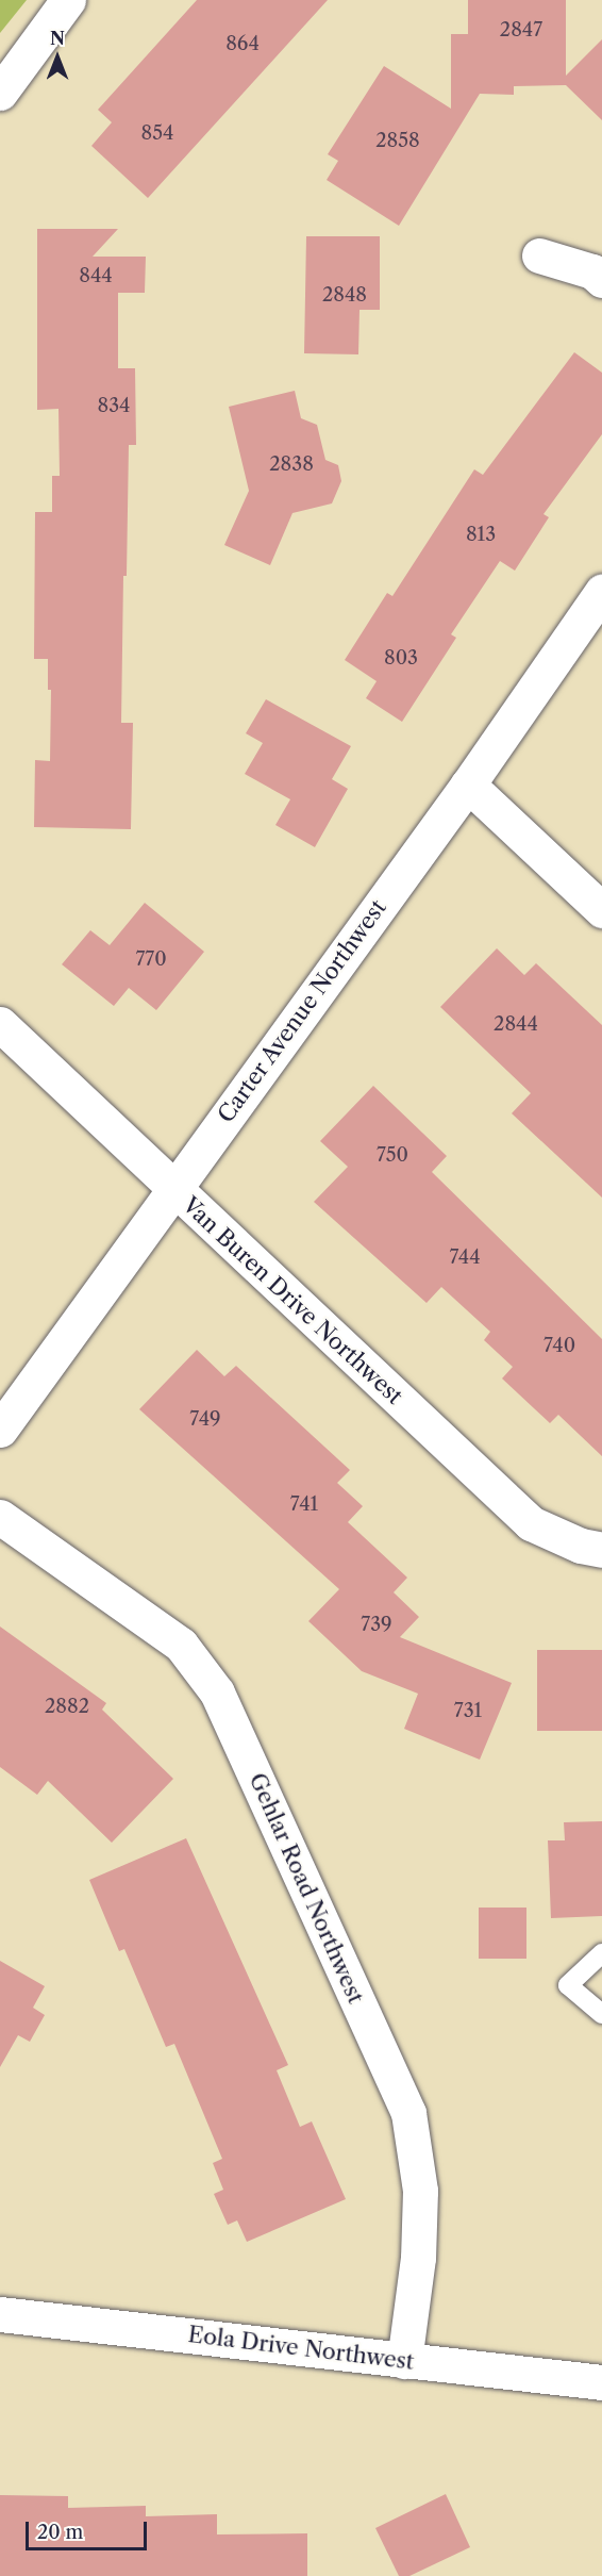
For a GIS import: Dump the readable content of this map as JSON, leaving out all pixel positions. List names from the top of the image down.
{
  "streets": {
    "street": [
      "Carter Avenue Northwest",
      "Van Buren Drive Northwest",
      "Gehlar Road Northwest",
      "Eola Drive Northwest"
    ]
  },
  "crossings": [
    ["Carter Avenue Northwest", "Van Buren Drive Northwest"],
    ["Gehlar Road Northwest", "Eola Drive Northwest"]
  ],
  "house_numbers": [
    "2847",
    "864",
    "854",
    "2858",
    "844",
    "2848",
    "834",
    "2838",
    "813",
    "803",
    "770",
    "2844",
    "750",
    "744",
    "740",
    "749",
    "741",
    "739",
    "2882",
    "731"
  ],
  "scale_bar": "20 m",
  "north": "top"
}
